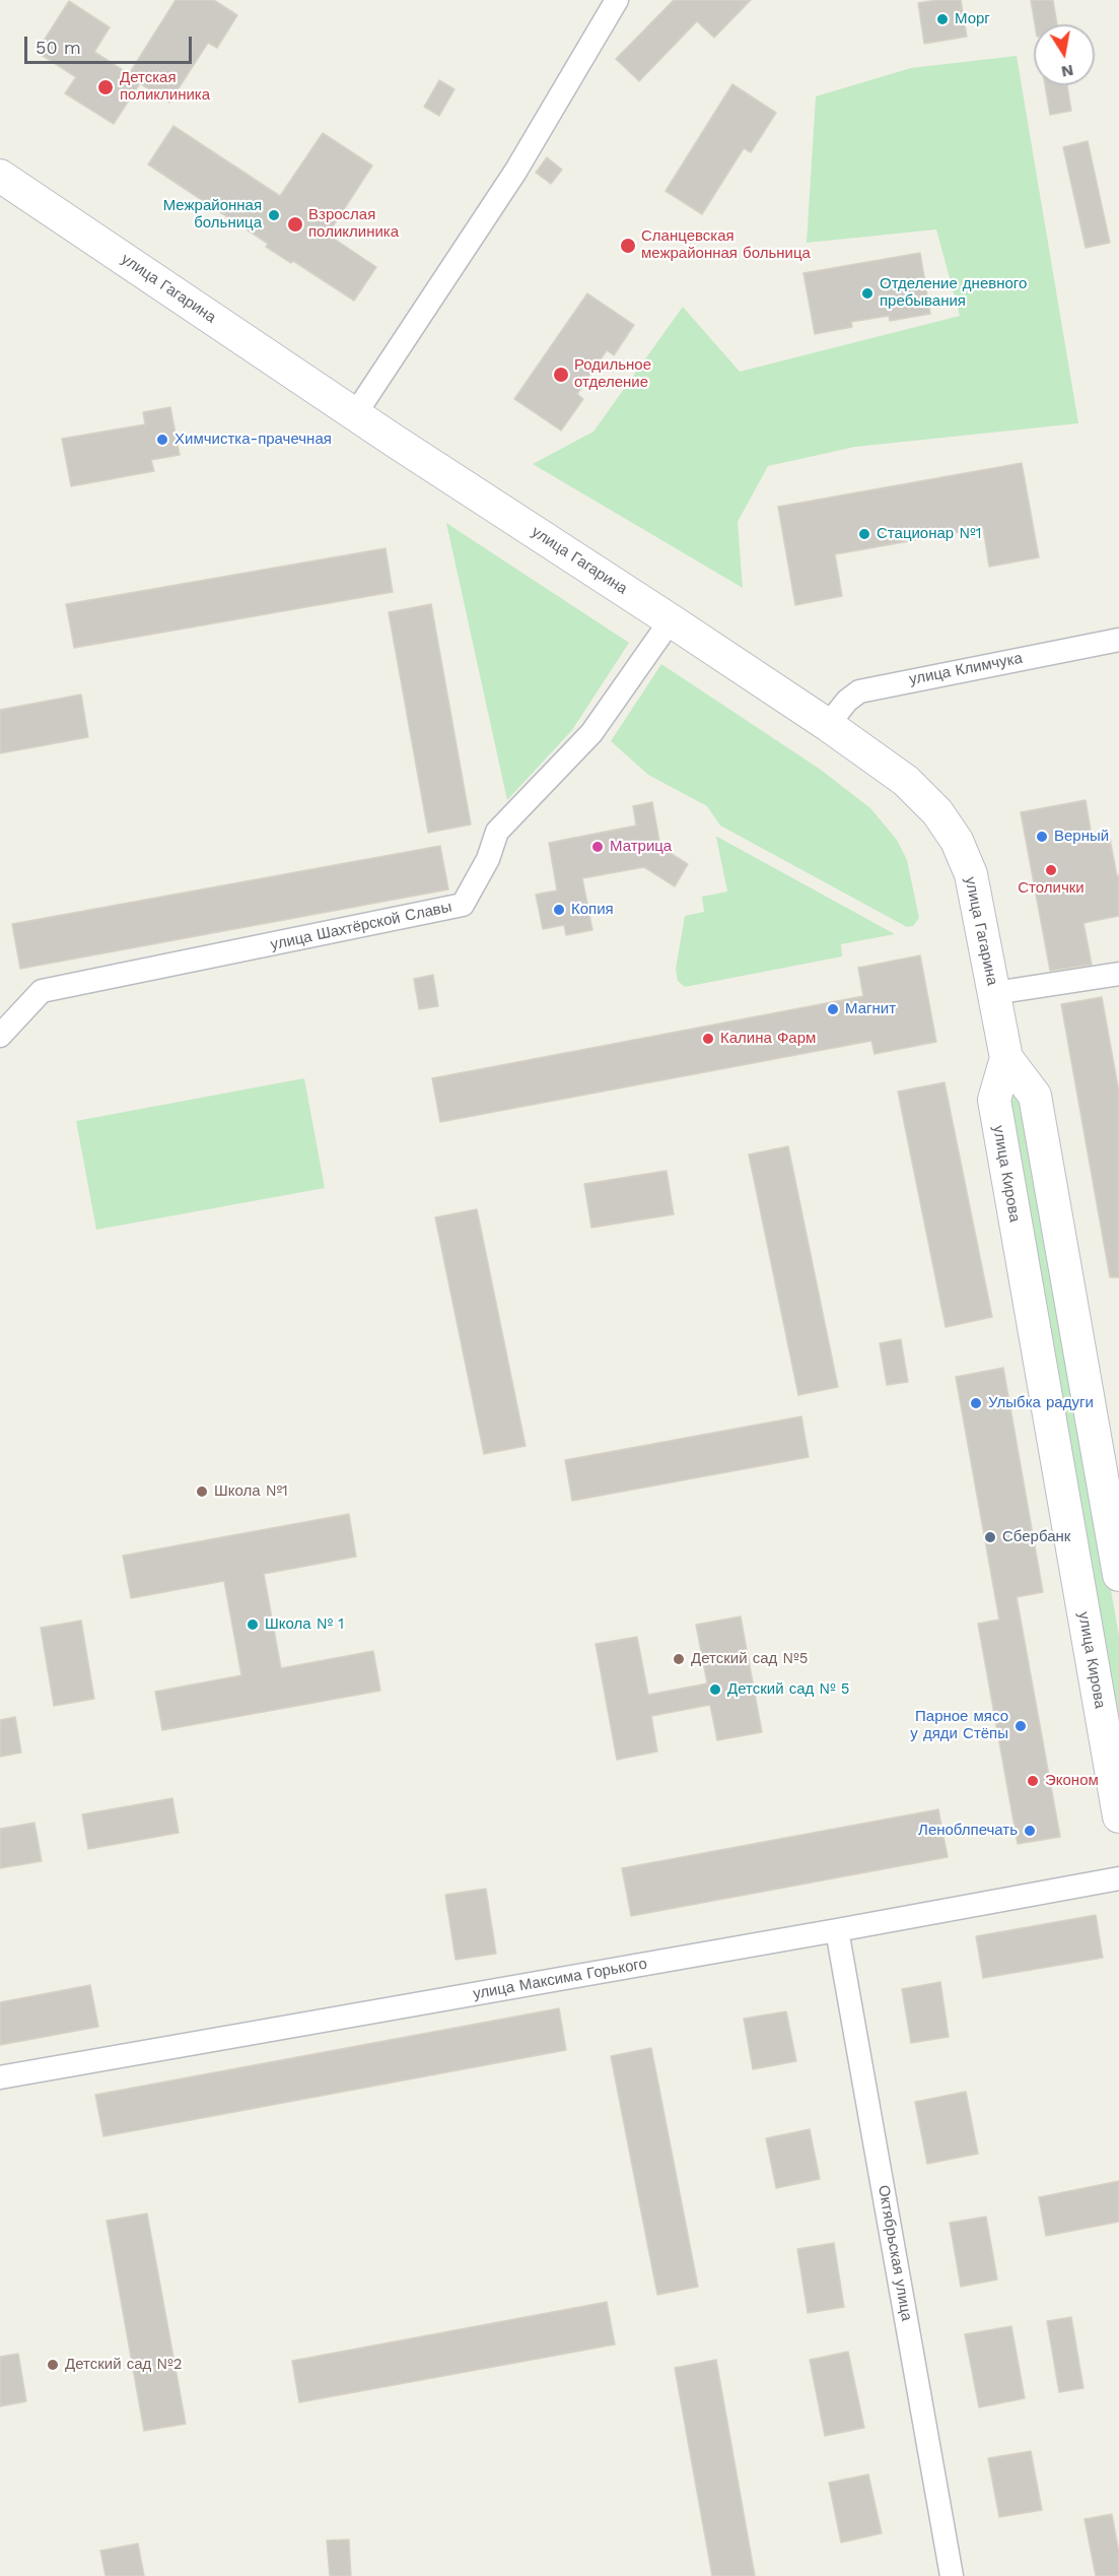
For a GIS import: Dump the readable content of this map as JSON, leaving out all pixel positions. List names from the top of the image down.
{
  "streets": {
    "main road": ["улица Гагарина", "улица Кирова"],
    "street": [
      "улица Климчука",
      "улица Шахтёрской Славы",
      "улица Максима Горького",
      "Октябрьская улица"
    ]
  },
  "crossings": [
    ["улица Гагарина", "улица Климчука"],
    ["улица Гагарина", "улица Шахтёрской Славы"],
    ["улица Гагарина", "улица Кирова"],
    ["улица Максима Горького", "Октябрьская улица"]
  ],
  "places": [
    "Морг",
    "Детская поликлиника",
    "Межрайонная больница",
    "Взрослая поликлиника",
    "Сланцевская межрайонная больница",
    "Отделение дневного пребывания",
    "Родильное отделение",
    "Химчистка-прачечная",
    "Стационар №1",
    "Верный",
    "Матрица",
    "Столички",
    "Копия",
    "Магнит",
    "Калина Фарм",
    "Улыбка радуги",
    "Школа №1",
    "Сбербанк",
    "Школа № 1",
    "Детский сад №5",
    "Детский сад № 5",
    "Парное мясо у дяди Стёпы",
    "Эконом",
    "Леноблпечать",
    "Детский сад №2"
  ],
  "scale_bar": "50 m",
  "north": "bottom"
}
